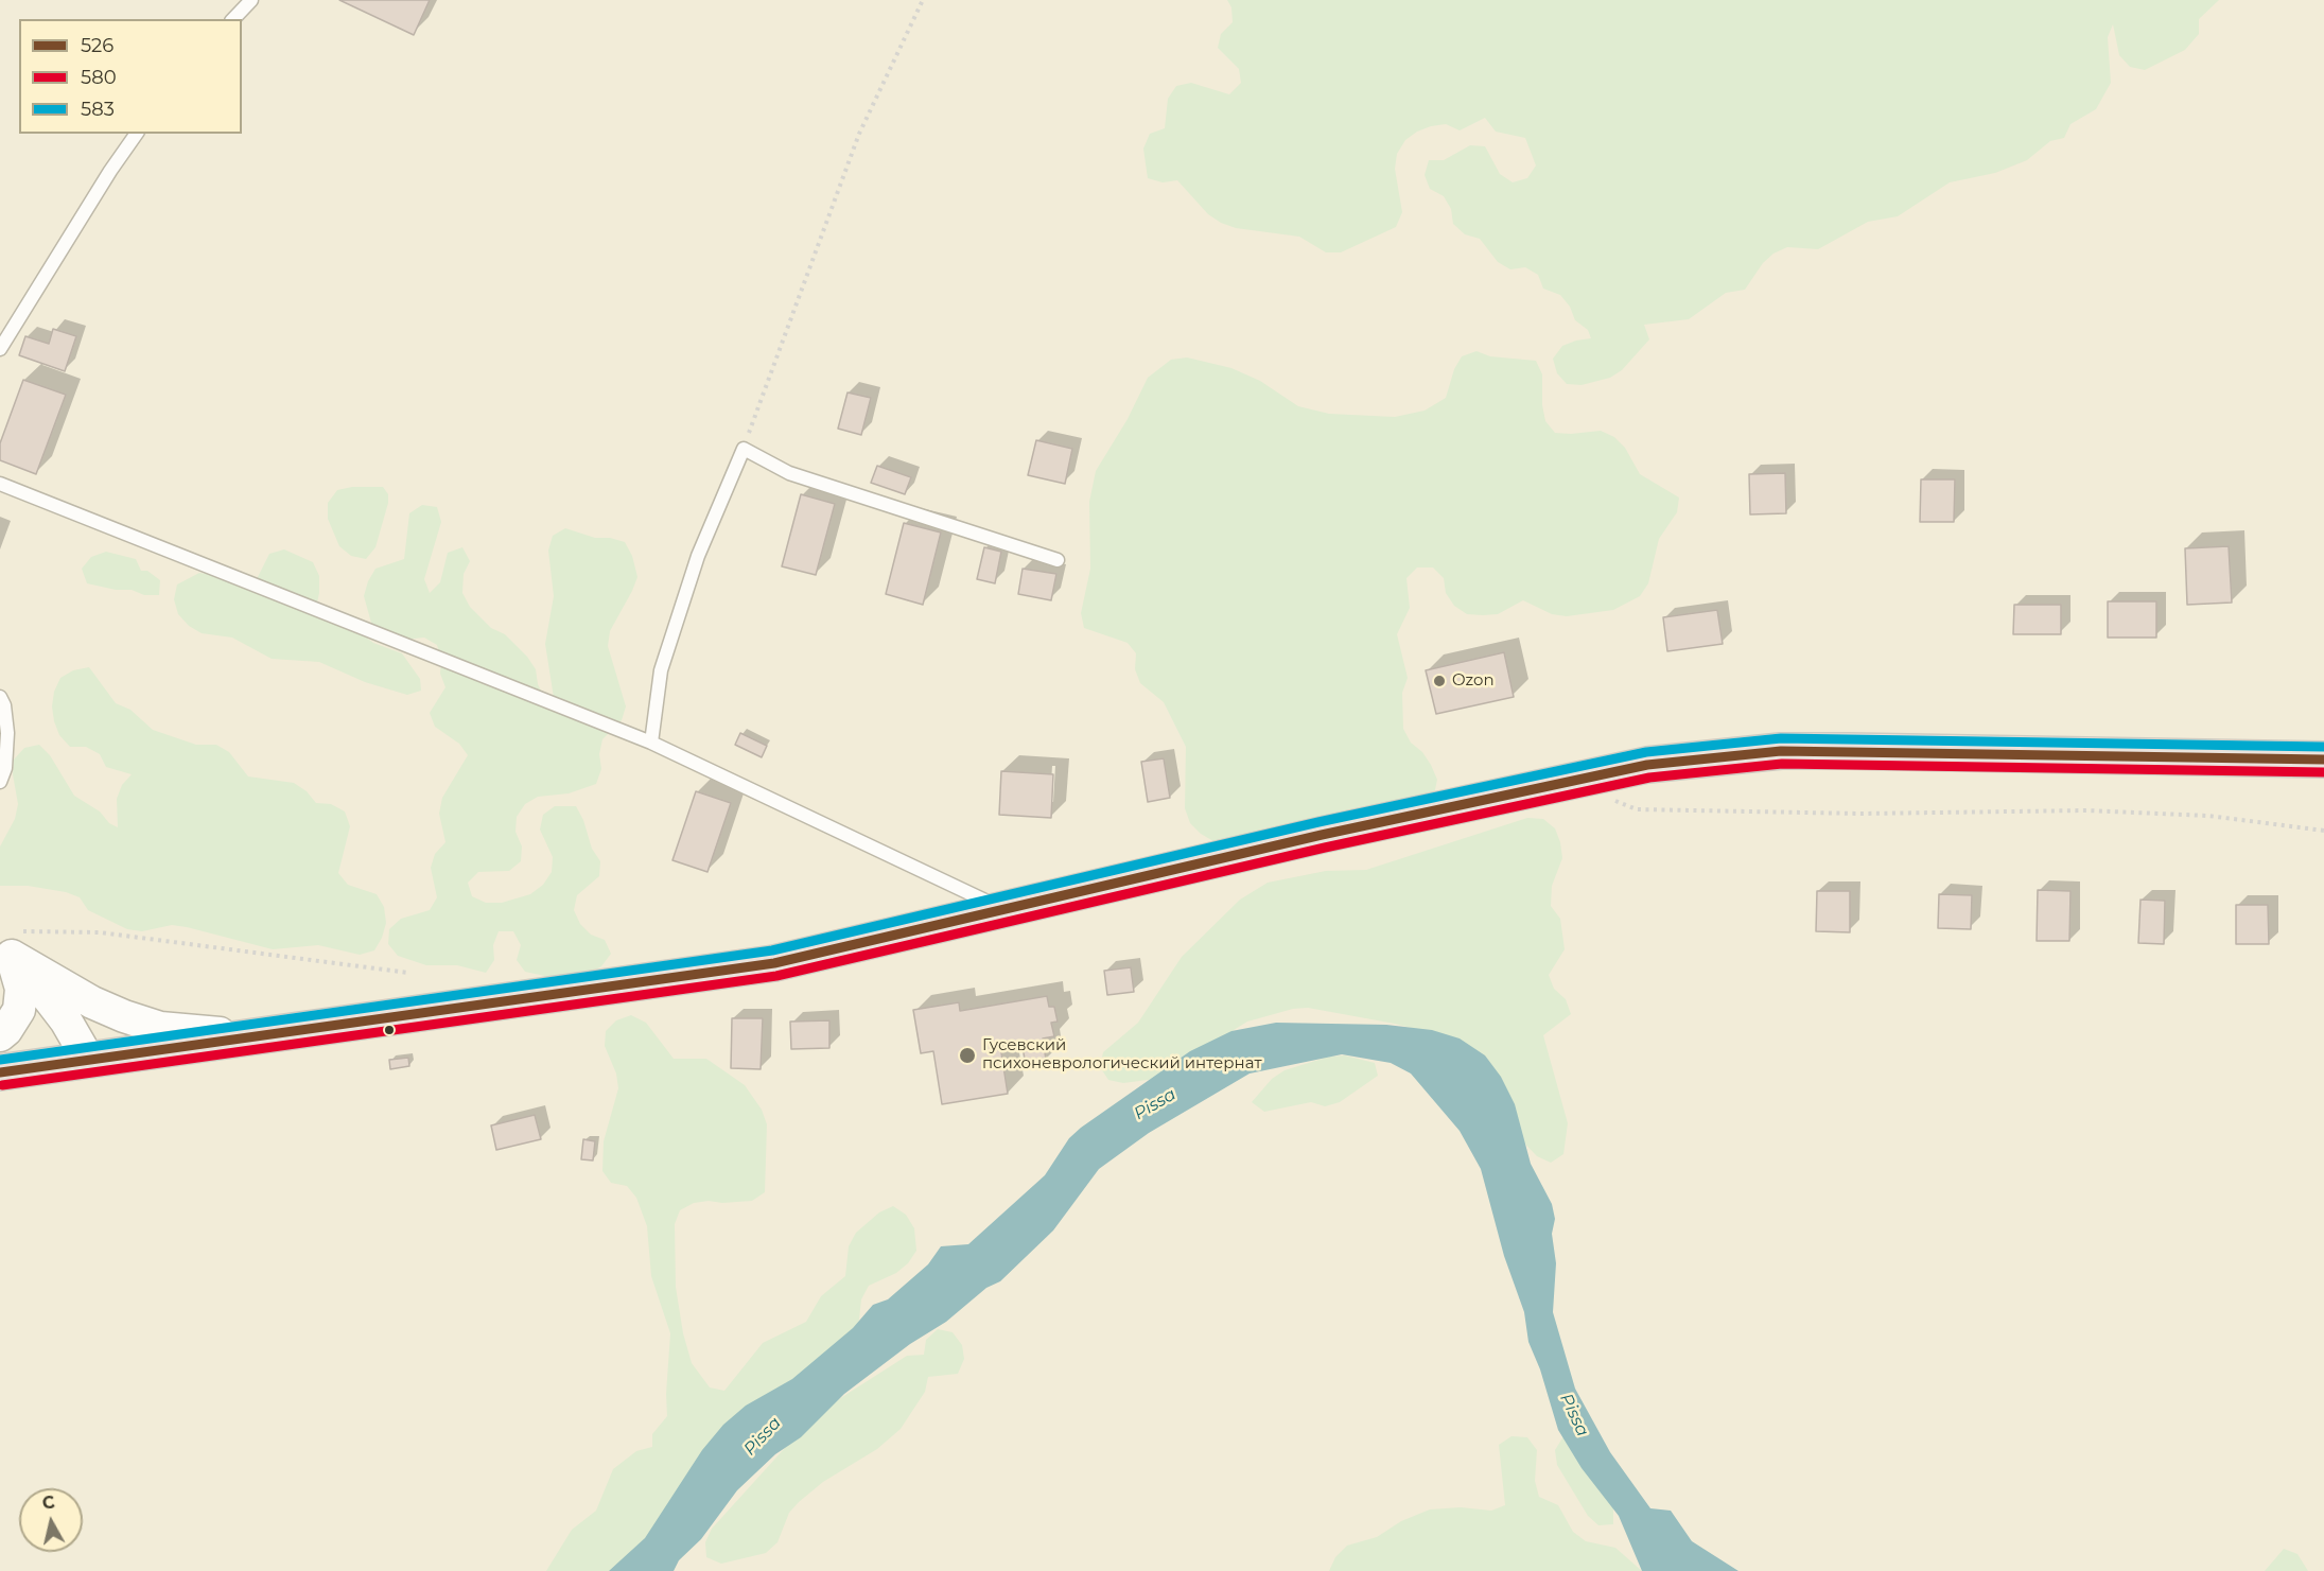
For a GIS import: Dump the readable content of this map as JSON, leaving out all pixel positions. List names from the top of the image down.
{
  "water": ["Pissa"],
  "places": ["Ozon", "Гусевский психоневрологический интернат"],
  "lines": ["transit line 583", "transit line 526", "transit line 580"],
  "legend": ["526", "580", "583"],
  "north": "top"
}
